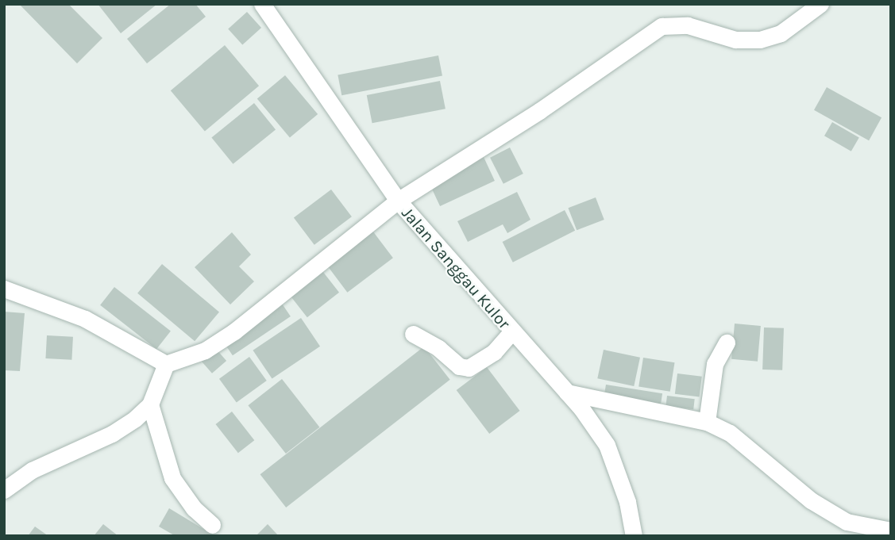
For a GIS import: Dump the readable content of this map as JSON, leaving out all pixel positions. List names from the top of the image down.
{
  "streets": {
    "street": ["Jalan Sanggau Kulor"]
  }
}
